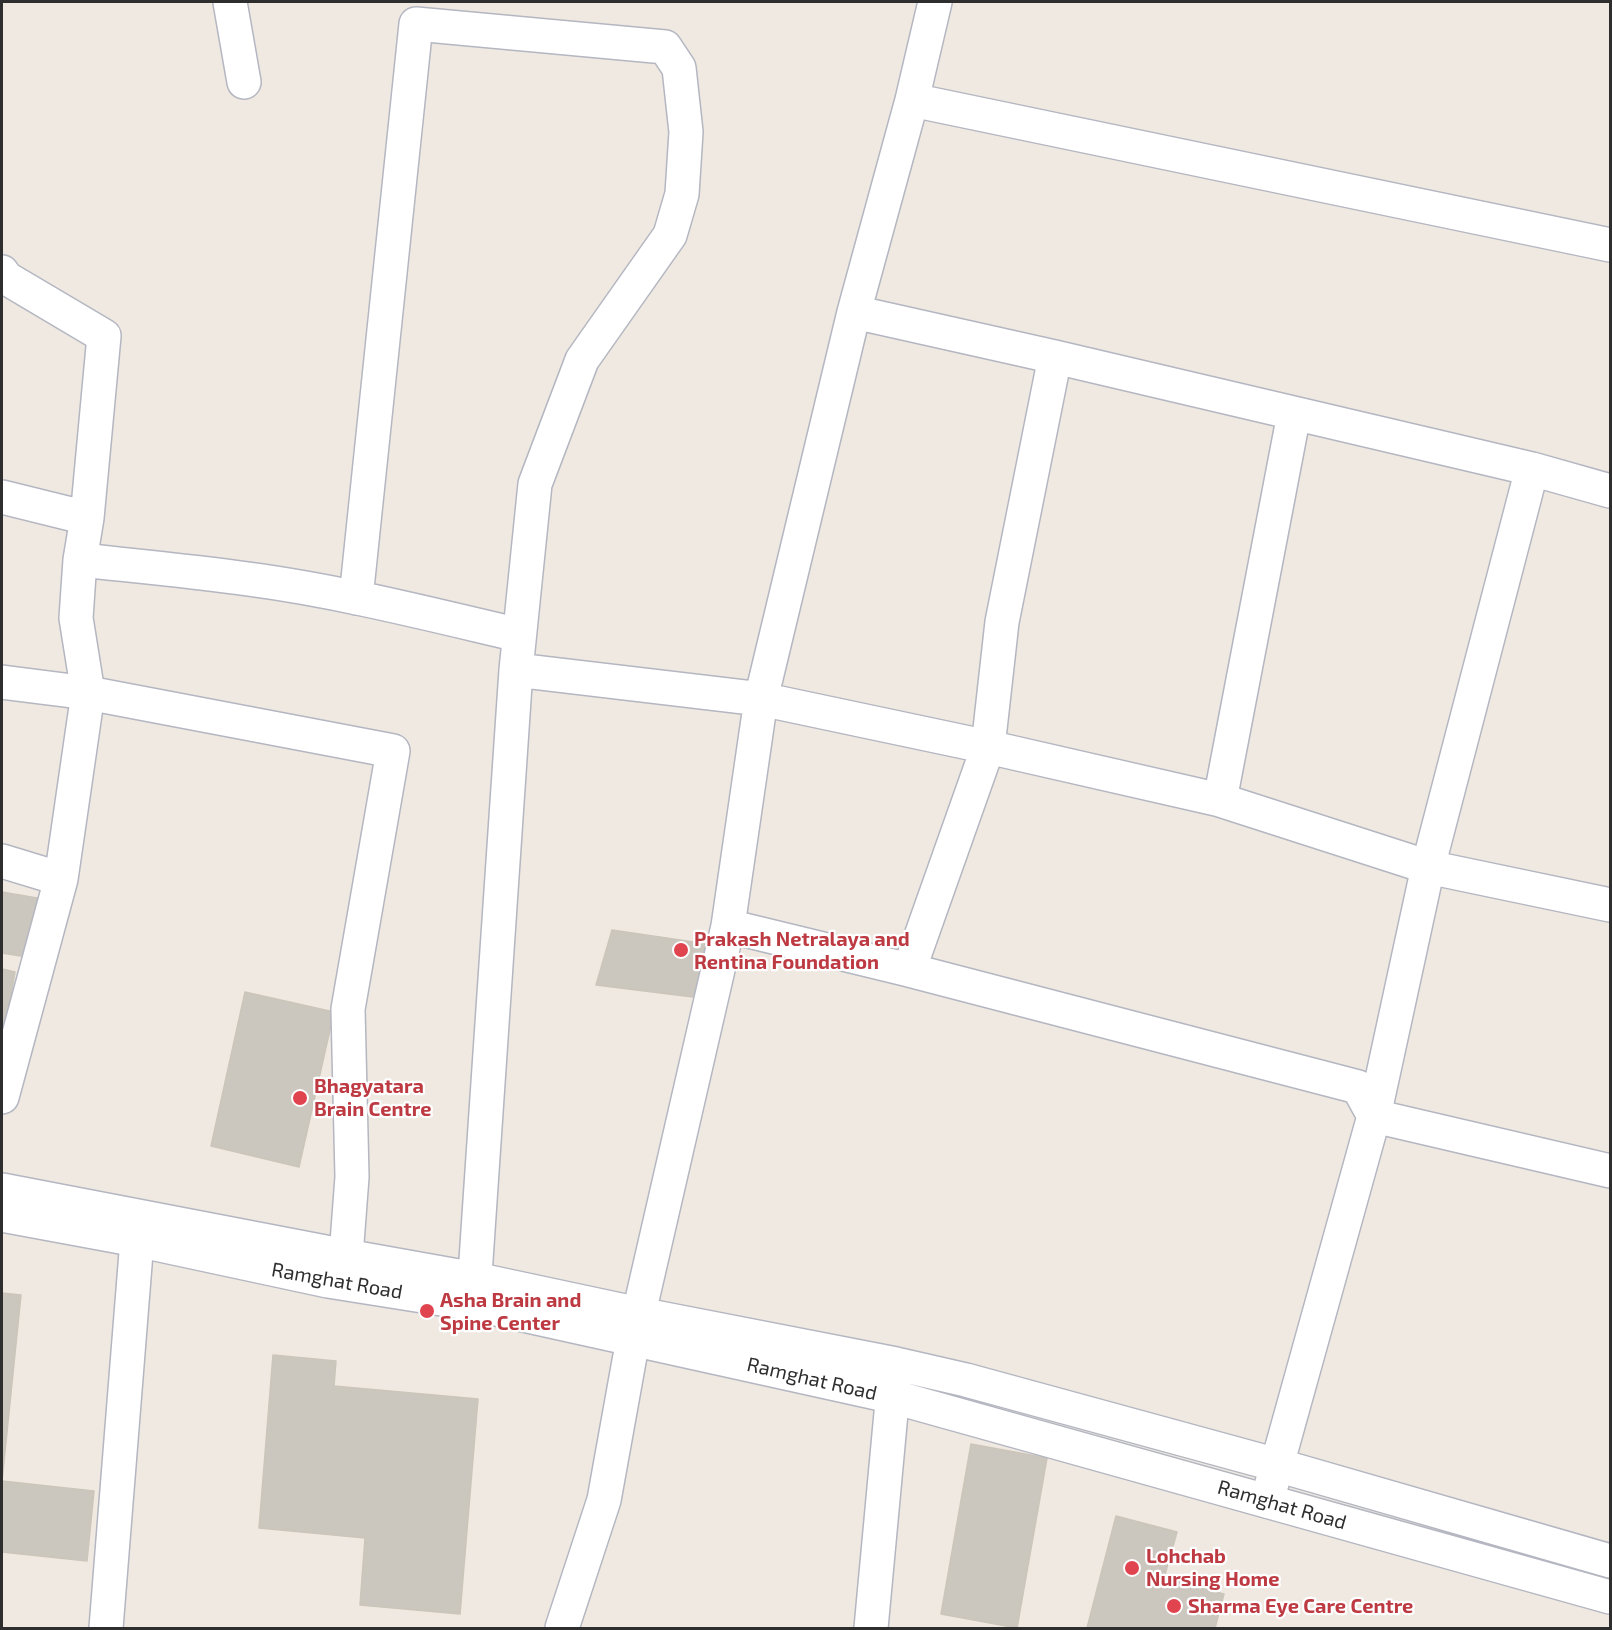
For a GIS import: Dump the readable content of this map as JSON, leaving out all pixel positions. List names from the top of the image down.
{
  "streets": {
    "street": ["Ramghat Road"]
  },
  "places": [
    "Prakash Netralaya and Rentina Foundation",
    "Bhagyatara Brain Centre",
    "Asha Brain and Spine Center",
    "Lohchab Nursing Home",
    "Sharma Eye Care Centre"
  ]
}
